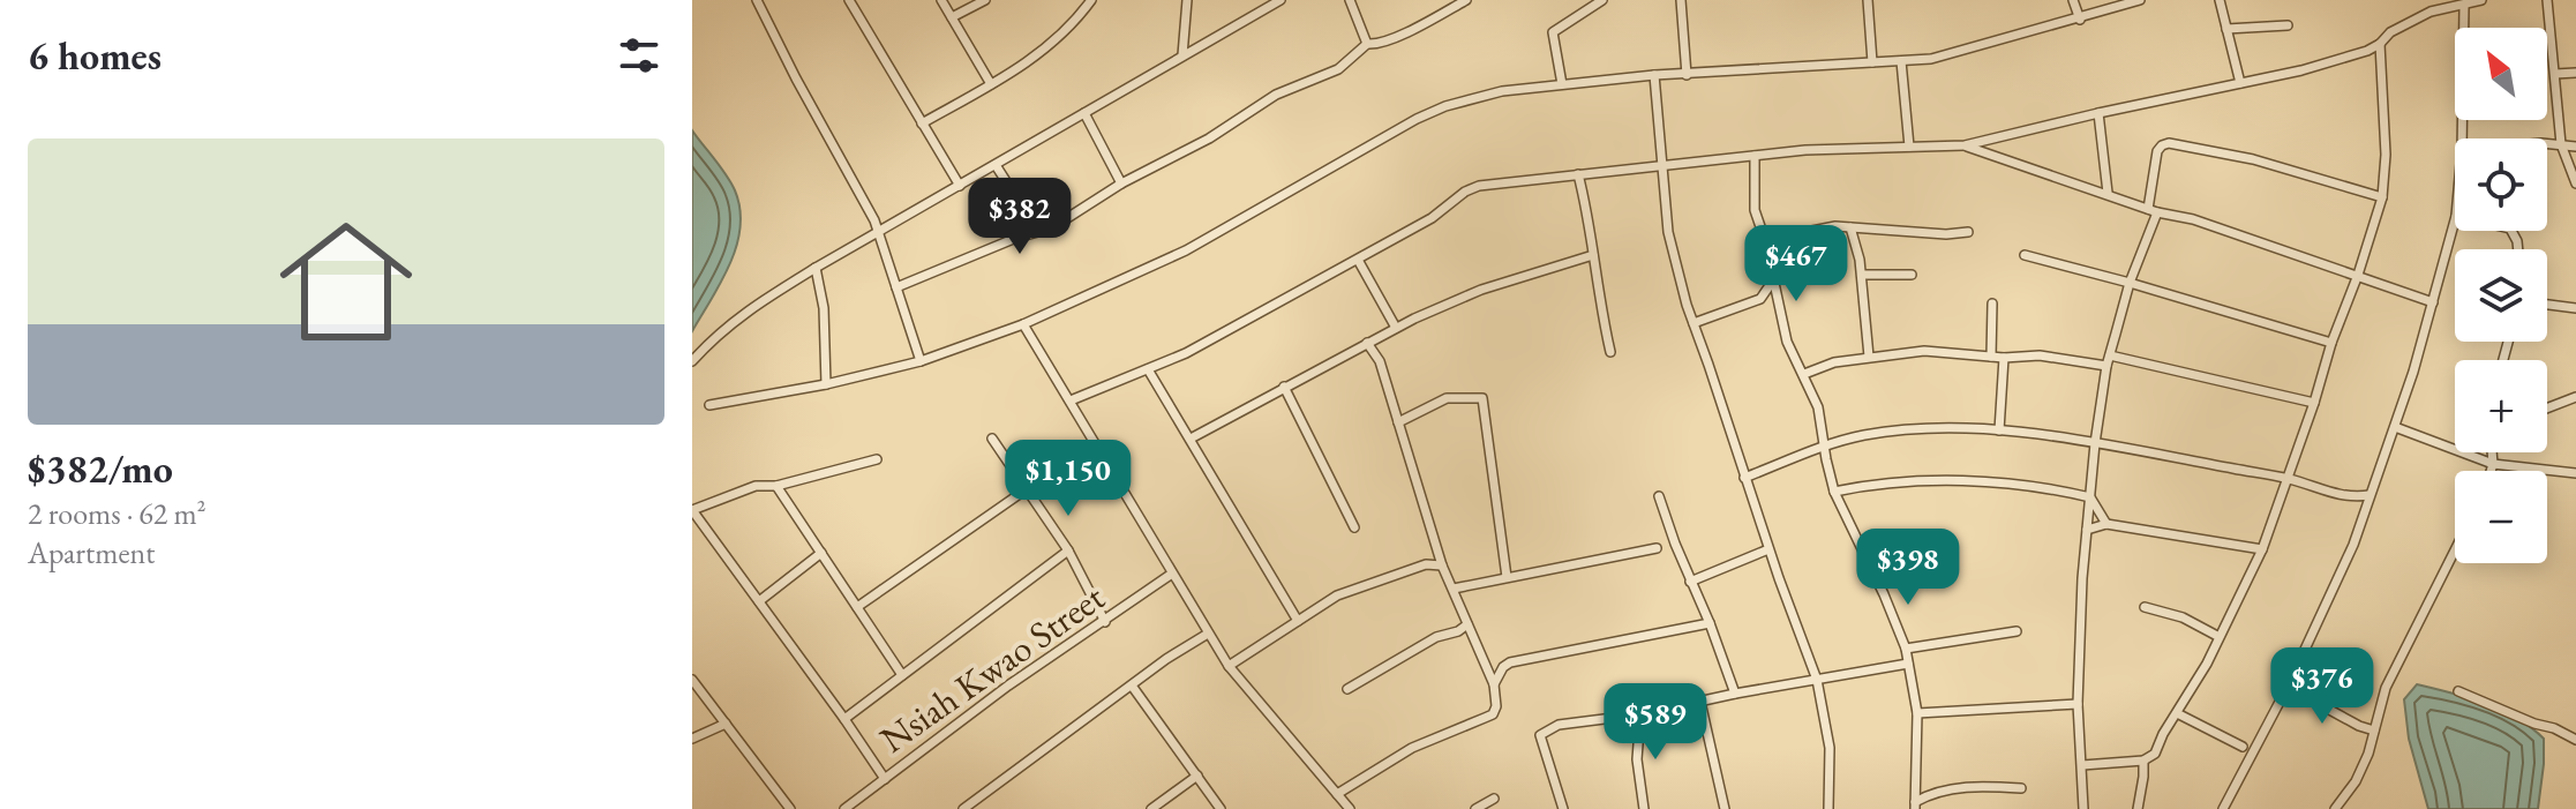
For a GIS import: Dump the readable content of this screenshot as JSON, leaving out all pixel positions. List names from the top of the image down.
{
  "streets": {
    "street": ["Nsiah Kwao Street"]
  },
  "north": "top left",
  "page": {
    "heading": "6 homes",
    "map_buttons": ["+", "−"],
    "list": [
      {
        "name": "$382/mo",
        "note": "2 rooms · 62 m² · Apartment"
      }
    ],
    "price": [
      "$382",
      "$467",
      "$1,150",
      "$398",
      "$376",
      "$589"
    ]
  }
}
